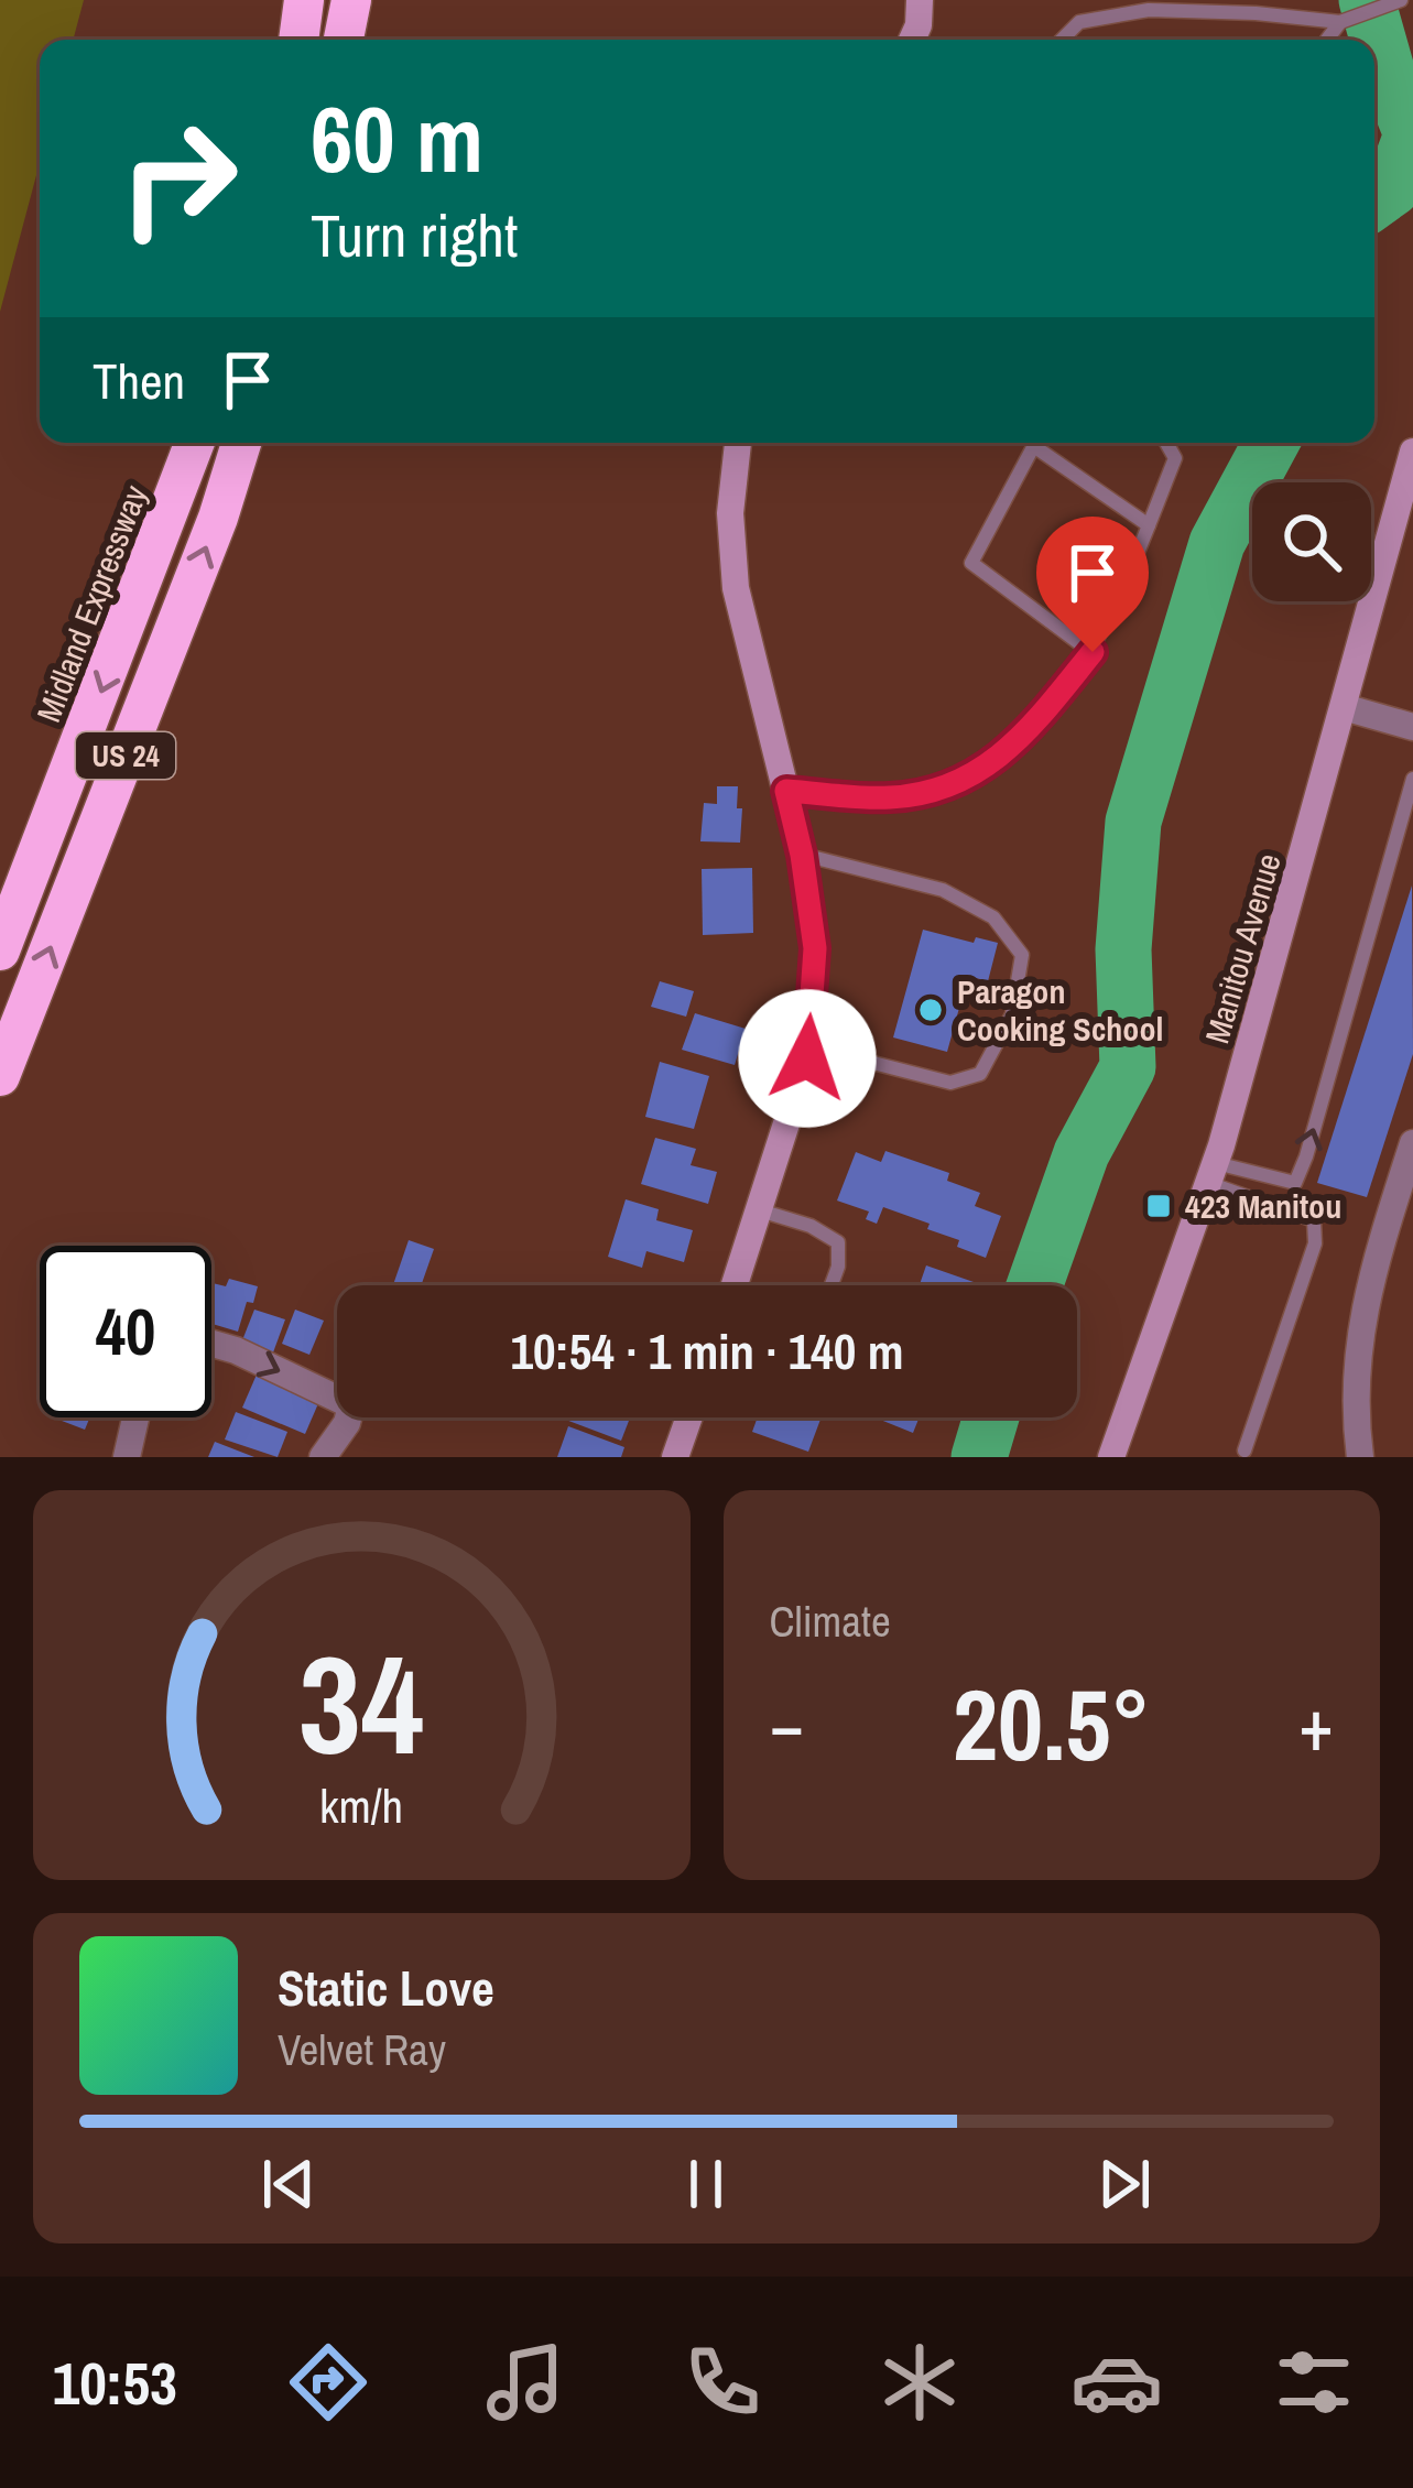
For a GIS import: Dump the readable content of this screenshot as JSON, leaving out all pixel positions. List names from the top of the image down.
{
  "streets": {
    "highway": ["Midland Expressway", "US 24"],
    "main road": ["Manitou Avenue"]
  },
  "places": {
    "other": ["Paragon Cooking School"],
    "transit": ["423 Manitou"]
  },
  "page": {
    "turn": ["60 m", "Turn right"],
    "then": "Then",
    "limit": "40",
    "trip": "10:54 · 1 min · 140 m",
    "tile": "Climate",
    "heat": ["−", "20.5°", "+"],
    "song": ["Static Love", "Velvet Ray"],
    "tabs": "10:53",
    "gauge": ["34", "km/h"]
  }
}
